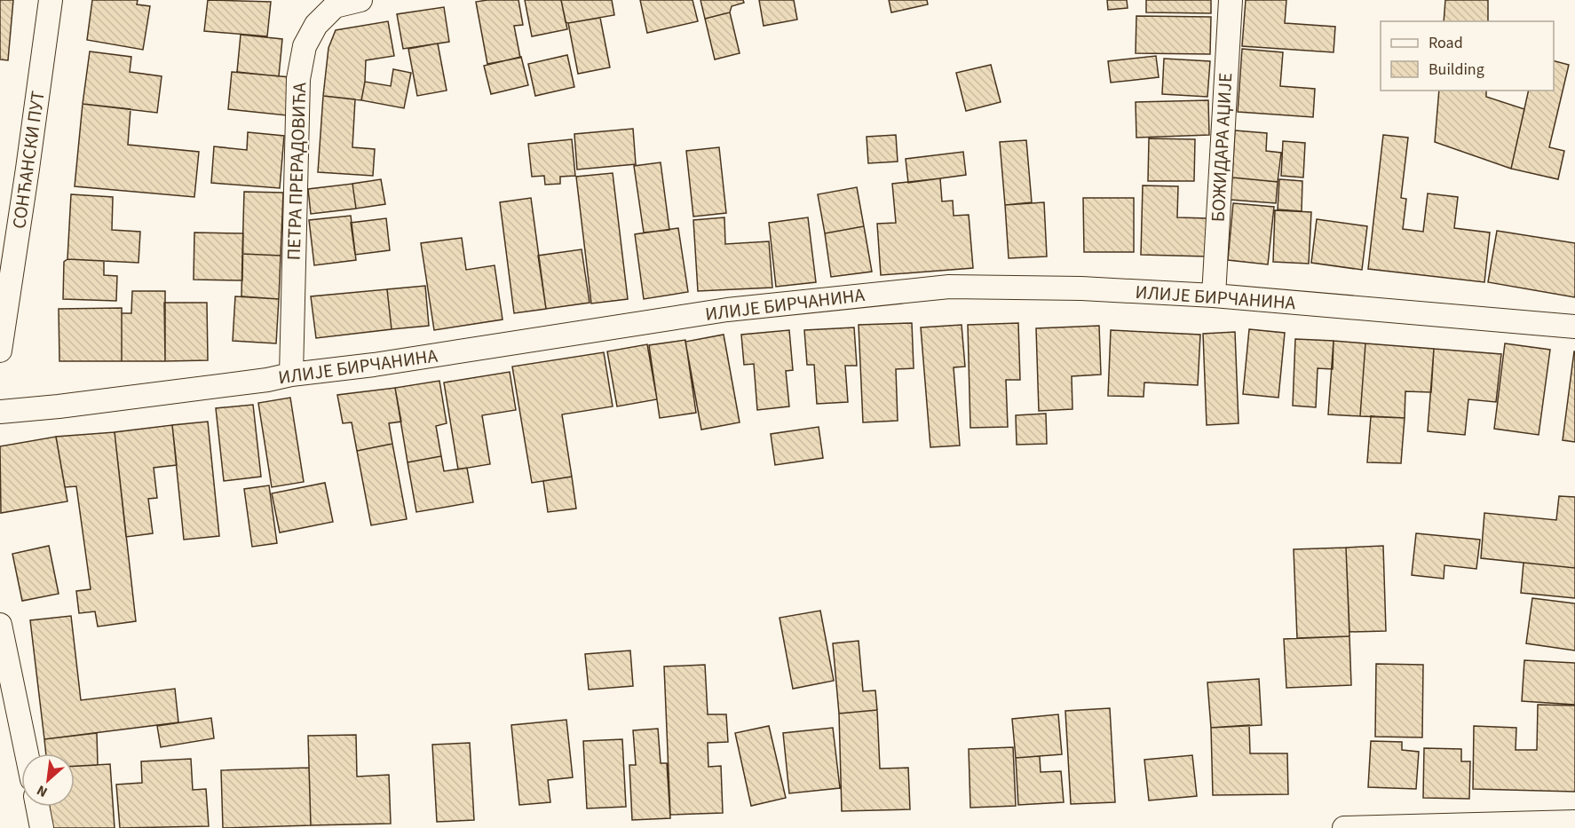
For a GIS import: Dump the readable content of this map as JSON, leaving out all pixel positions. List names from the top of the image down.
{
  "streets": {
    "street": [
      "БОЖИДАРА АЏИЈЕ",
      "СОНЋАНСКИ ПУТ",
      "ПЕТРА ПРЕРАДОВИЋА",
      "ИЛИЈЕ БИРЧАНИНА"
    ]
  },
  "crossings": [
    ["БОЖИДАРА АЏИЈЕ", "ИЛИЈЕ БИРЧАНИНА"],
    ["ПЕТРА ПРЕРАДОВИЋА", "ИЛИЈЕ БИРЧАНИНА"]
  ],
  "legend": ["Road", "Building"],
  "north": "bottom left"
}
